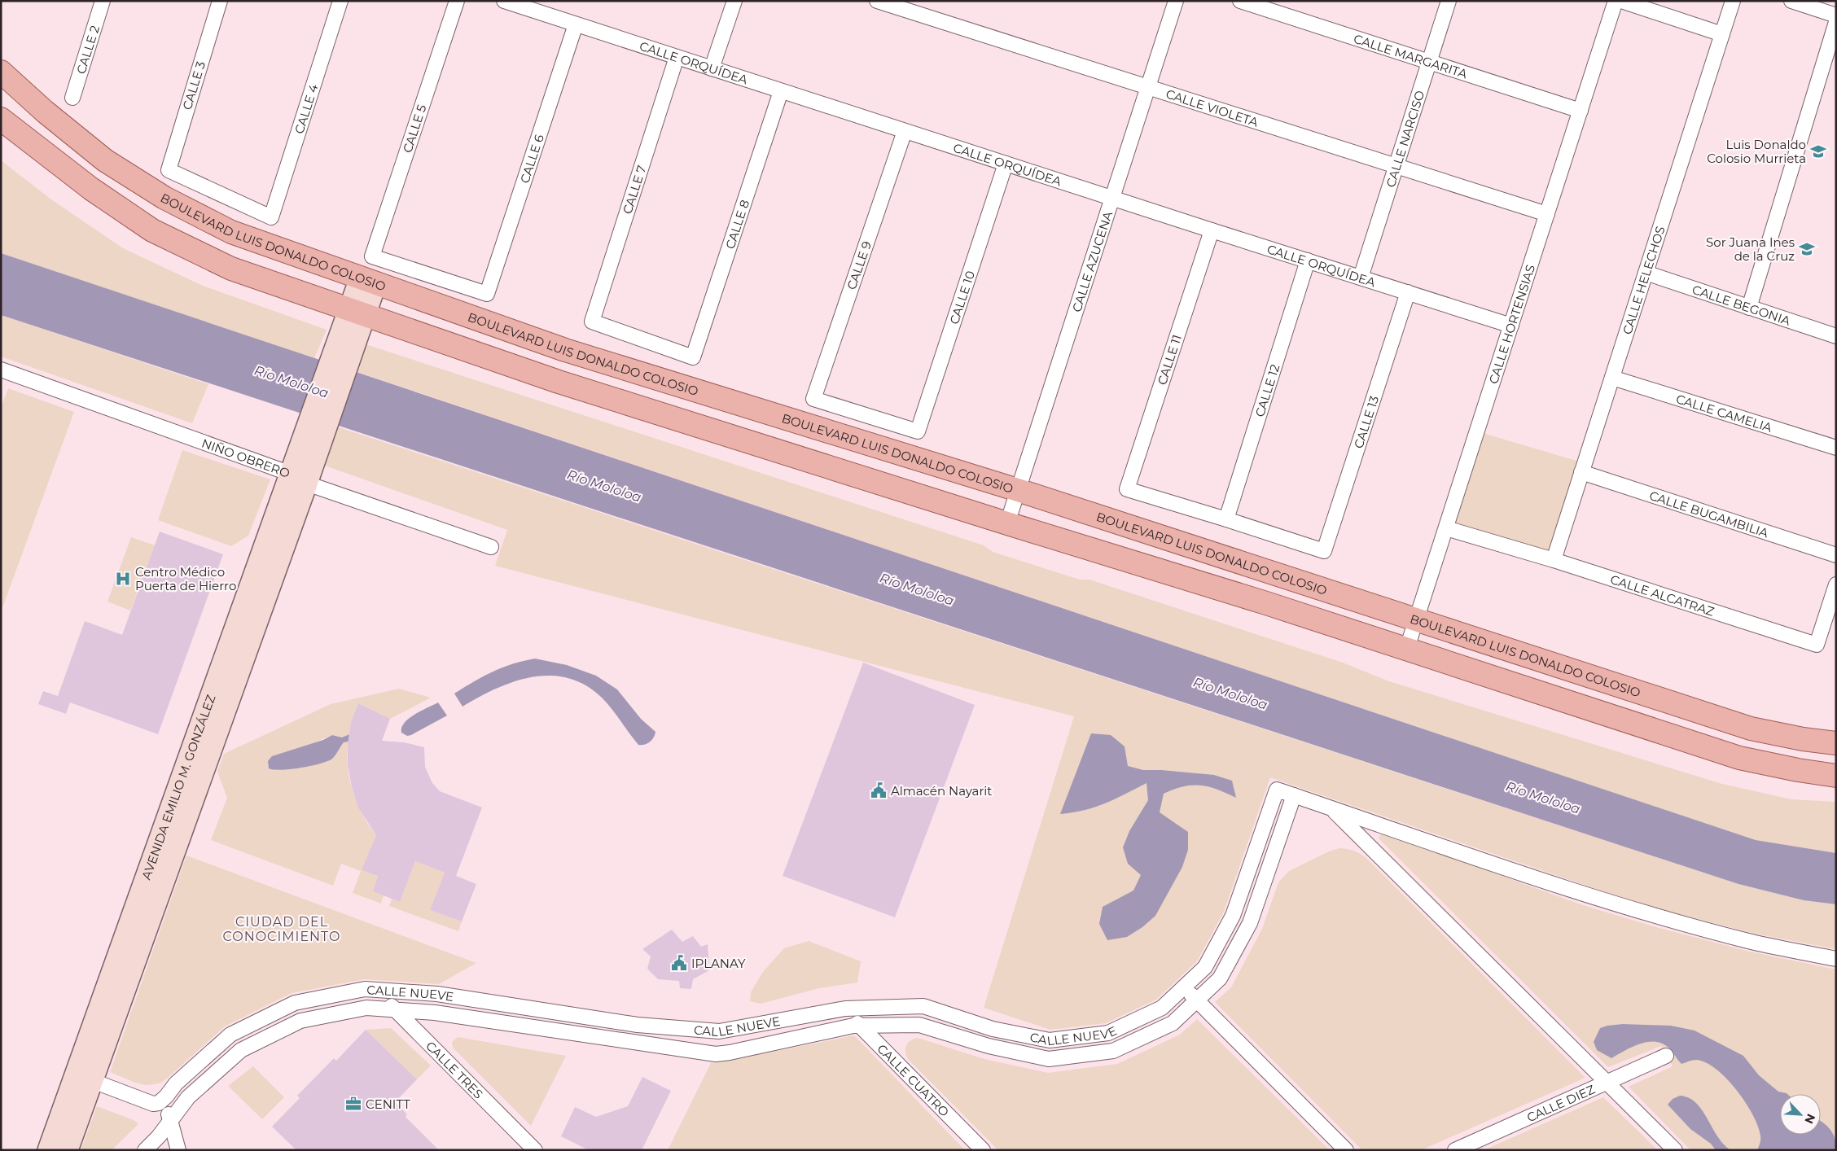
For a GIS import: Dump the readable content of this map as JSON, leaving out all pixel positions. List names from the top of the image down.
{
  "streets": {
    "main road": ["BOULEVARD LUIS DONALDO COLOSIO", "AVENIDA EMILIO M. GONZÁLEZ"],
    "street": [
      "CALLE 2",
      "CALLE MARGARITA",
      "CALLE ORQUÍDEA",
      "CALLE 3",
      "CALLE VIOLETA",
      "CALLE 4",
      "CALLE 5",
      "CALLE NARCISO",
      "CALLE 6",
      "CALLE 7",
      "CALLE 8",
      "CALLE AZUCENA",
      "CALLE 9",
      "CALLE HELECHOS",
      "CALLE 10",
      "CALLE BEGONIA",
      "CALLE HORTENSIAS",
      "CALLE 11",
      "CALLE 12",
      "CALLE CAMELIA",
      "CALLE 13",
      "NIÑO OBRERO",
      "CALLE BUGAMBILIA",
      "CALLE ALCATRAZ",
      "CALLE NUEVE",
      "CALLE TRES",
      "CALLE CUATRO",
      "CALLE DIEZ"
    ]
  },
  "crossings": [
    ["CALLE MARGARITA", "CALLE NARCISO"],
    ["CALLE MARGARITA", "CALLE HORTENSIAS"],
    ["CALLE ORQUÍDEA", "CALLE NARCISO"],
    ["CALLE ORQUÍDEA", "CALLE 6"],
    ["CALLE ORQUÍDEA", "CALLE 7"],
    ["CALLE ORQUÍDEA", "CALLE 8"],
    ["CALLE ORQUÍDEA", "CALLE AZUCENA"],
    ["CALLE ORQUÍDEA", "CALLE 9"],
    ["CALLE ORQUÍDEA", "CALLE 10"],
    ["CALLE ORQUÍDEA", "CALLE HORTENSIAS"],
    ["CALLE ORQUÍDEA", "CALLE 11"],
    ["CALLE ORQUÍDEA", "CALLE 12"],
    ["CALLE ORQUÍDEA", "CALLE 13"],
    ["CALLE 3", "CALLE 4"],
    ["CALLE VIOLETA", "CALLE NARCISO"],
    ["CALLE VIOLETA", "CALLE AZUCENA"],
    ["CALLE VIOLETA", "CALLE HORTENSIAS"],
    ["CALLE 5", "CALLE 6"],
    ["CALLE 7", "CALLE 8"],
    ["BOULEVARD LUIS DONALDO COLOSIO", "CALLE AZUCENA"],
    ["BOULEVARD LUIS DONALDO COLOSIO", "CALLE HORTENSIAS"],
    ["BOULEVARD LUIS DONALDO COLOSIO", "AVENIDA EMILIO M. GONZÁLEZ"],
    ["CALLE 9", "CALLE 10"],
    ["CALLE HELECHOS", "CALLE BEGONIA"],
    ["CALLE HELECHOS", "CALLE CAMELIA"],
    ["CALLE HELECHOS", "CALLE BUGAMBILIA"],
    ["CALLE HELECHOS", "CALLE ALCATRAZ"],
    ["CALLE HORTENSIAS", "CALLE ALCATRAZ"],
    ["CALLE 11", "CALLE 12"],
    ["CALLE 11", "CALLE 13"],
    ["CALLE 12", "CALLE 13"],
    ["NIÑO OBRERO", "AVENIDA EMILIO M. GONZÁLEZ"],
    ["CALLE NUEVE", "CALLE TRES"],
    ["CALLE NUEVE", "CALLE CUATRO"]
  ],
  "districts": ["CIUDAD DEL CONOCIMIENTO"],
  "water": ["Río Mololoa"],
  "places": {
    "school or university": ["Luis Donaldo Colosio Murrieta", "Sor Juana Ines de la Cruz"],
    "hospital": ["Centro Médico Puerta de Hierro"],
    "public building": ["Almacén Nayarit", "IPLANAY"],
    "office": ["CENITT"]
  },
  "north": "bottom right"
}
